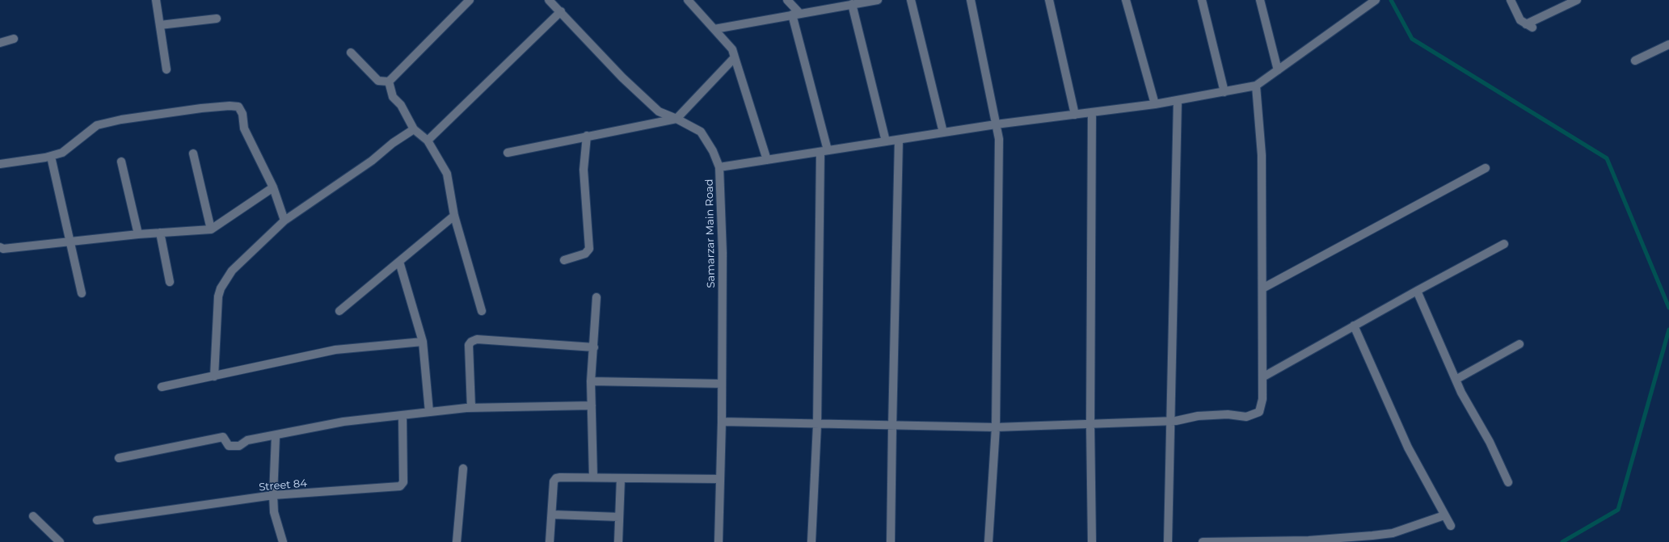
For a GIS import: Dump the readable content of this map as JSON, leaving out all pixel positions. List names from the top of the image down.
{
  "streets": {
    "street": ["Samarzar Main Road", "Street 84"]
  }
}
